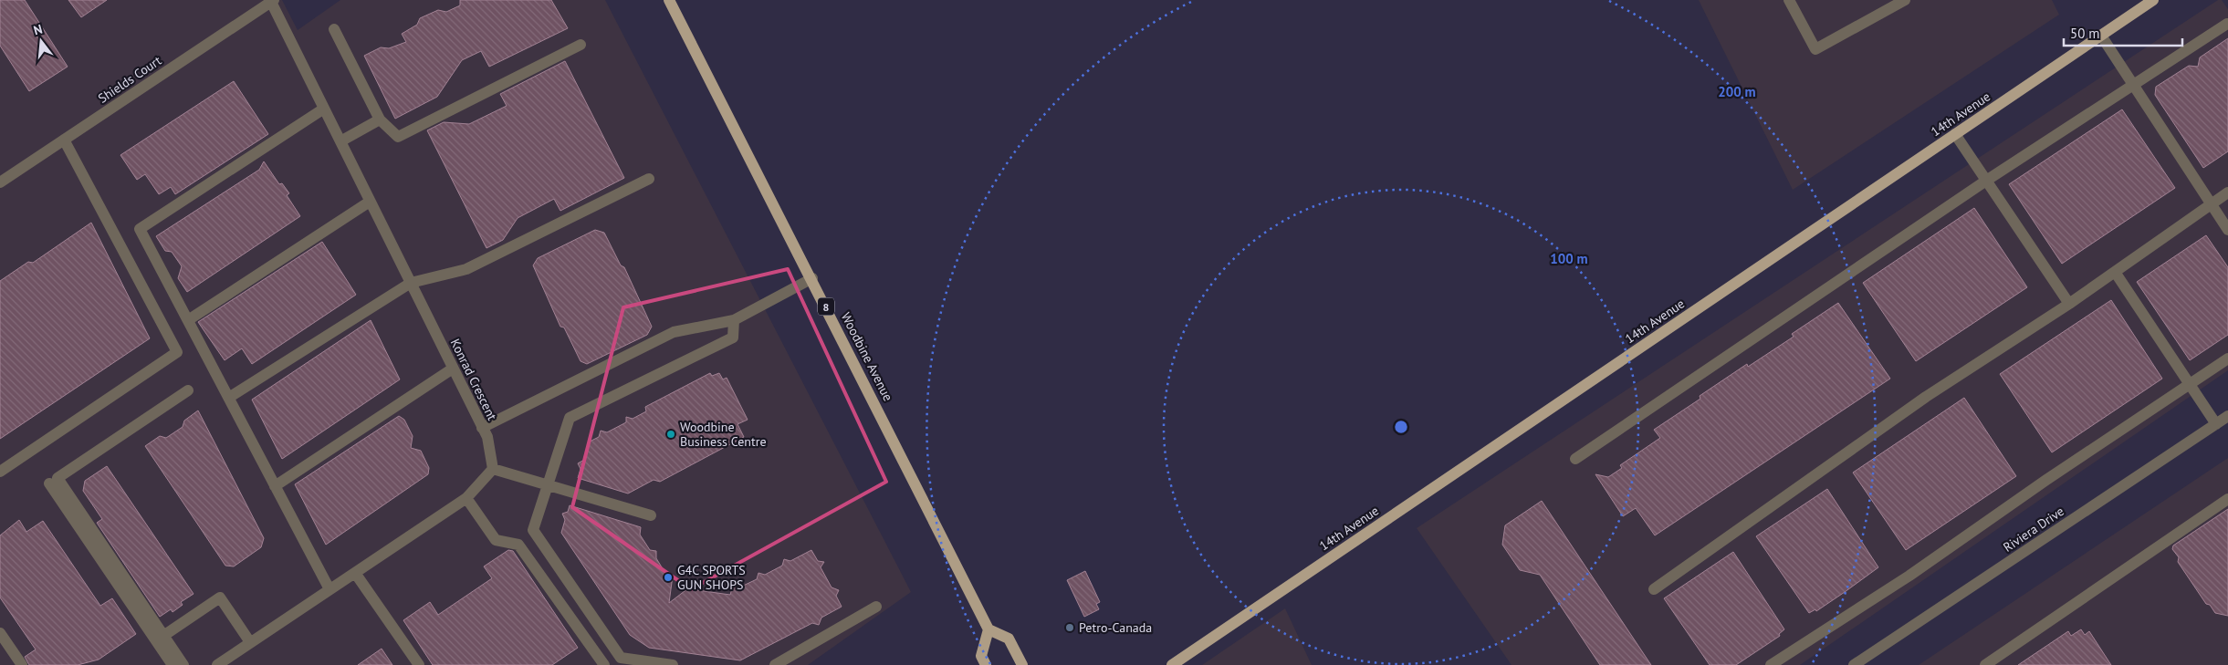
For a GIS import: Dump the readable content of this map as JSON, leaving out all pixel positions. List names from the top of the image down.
{
  "streets": {
    "main road": ["14th Avenue", "8", "Woodbine Avenue"],
    "street": ["Shields Court", "Konrad Crescent", "Riviera Drive"]
  },
  "crossings": [
    ["Shields Court", "Konrad Crescent"]
  ],
  "places": ["Woodbine Business Centre", "G4C SPORTS GUN SHOPS", "Petro-Canada"],
  "scale_bar": "50 m",
  "north": "top",
  "rings": ["200 m", "100 m"]
}
